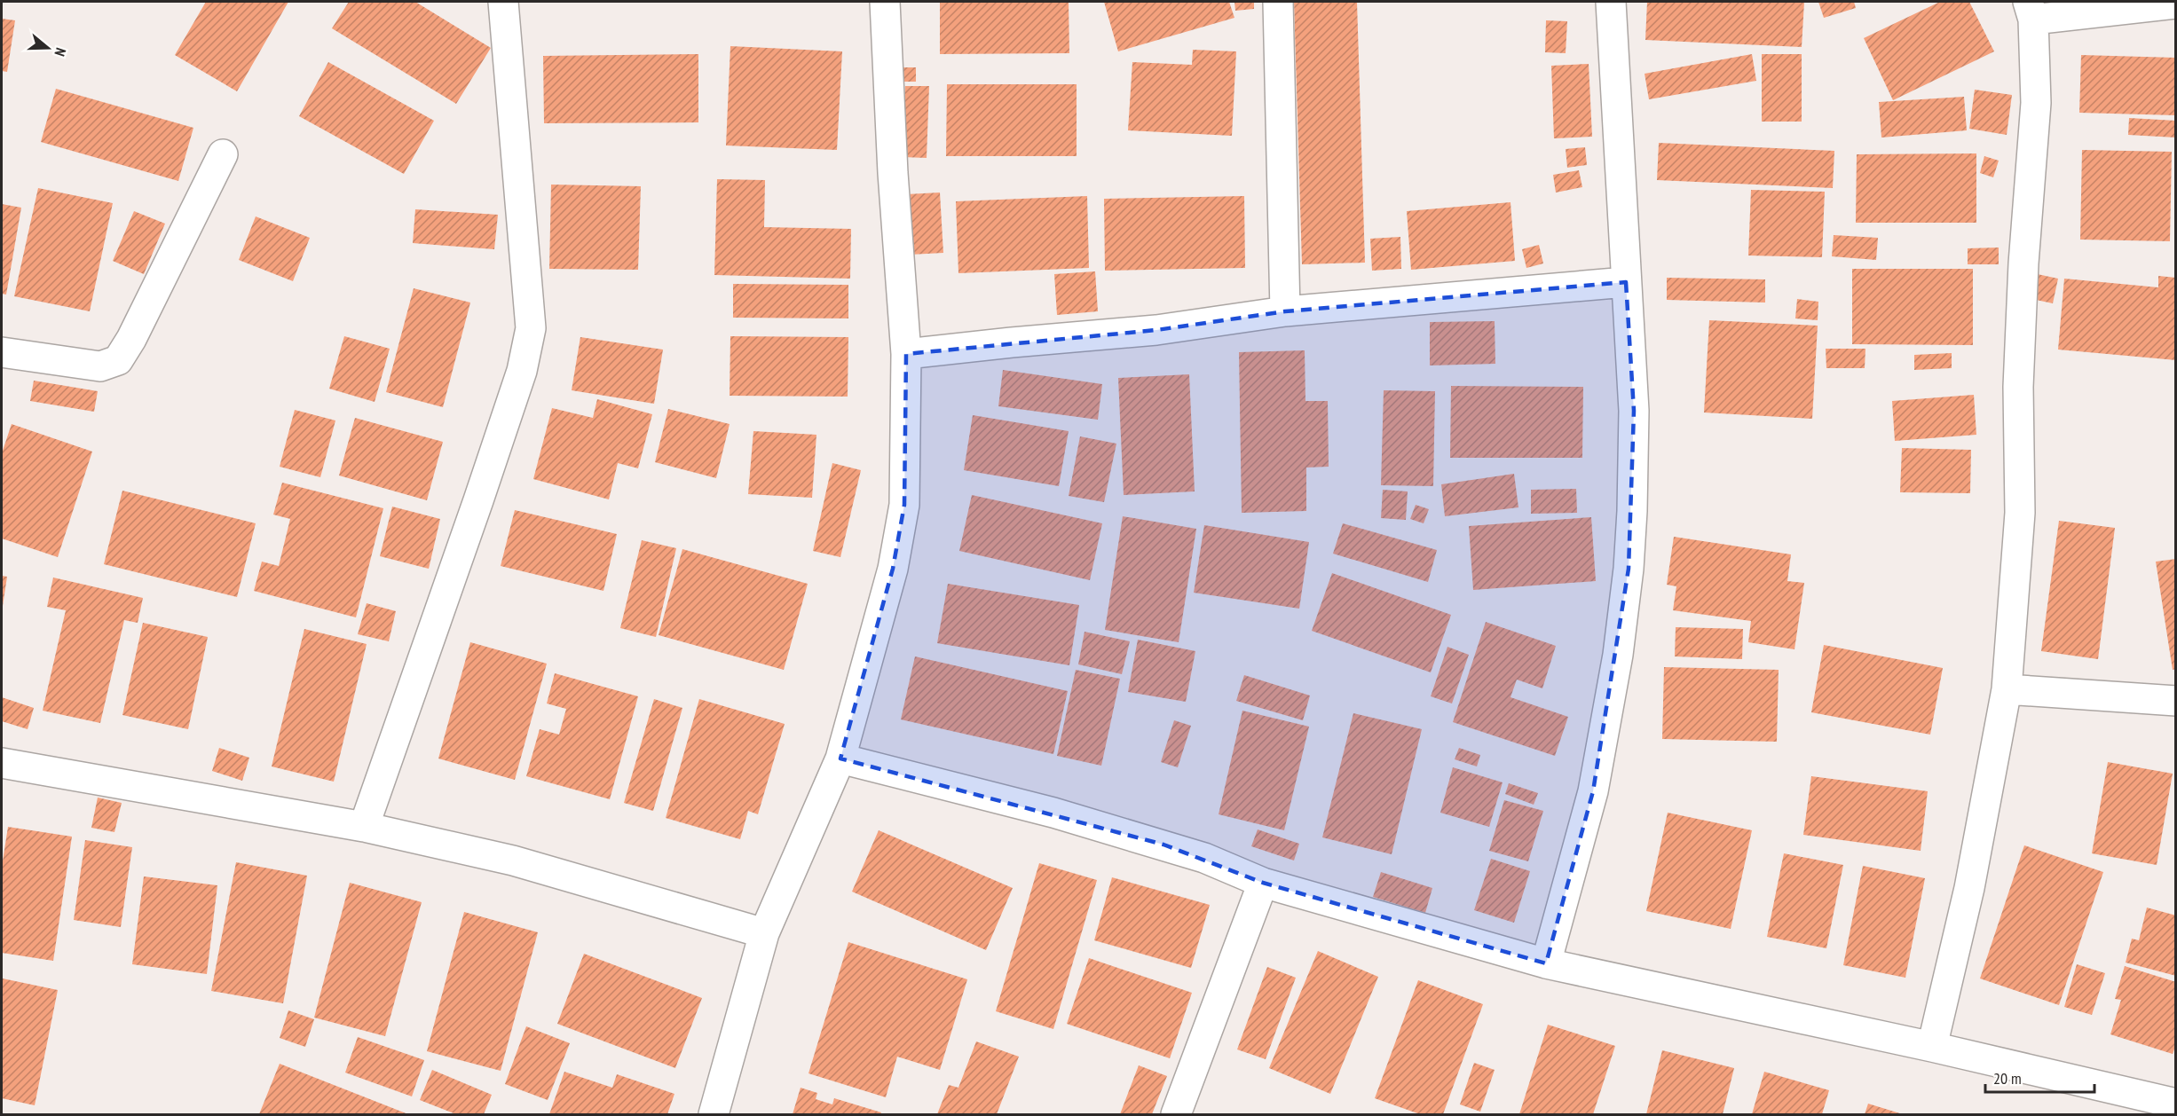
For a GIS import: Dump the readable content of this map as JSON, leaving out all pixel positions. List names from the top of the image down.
{
  "scale_bar": "20 m",
  "north": "right"
}
